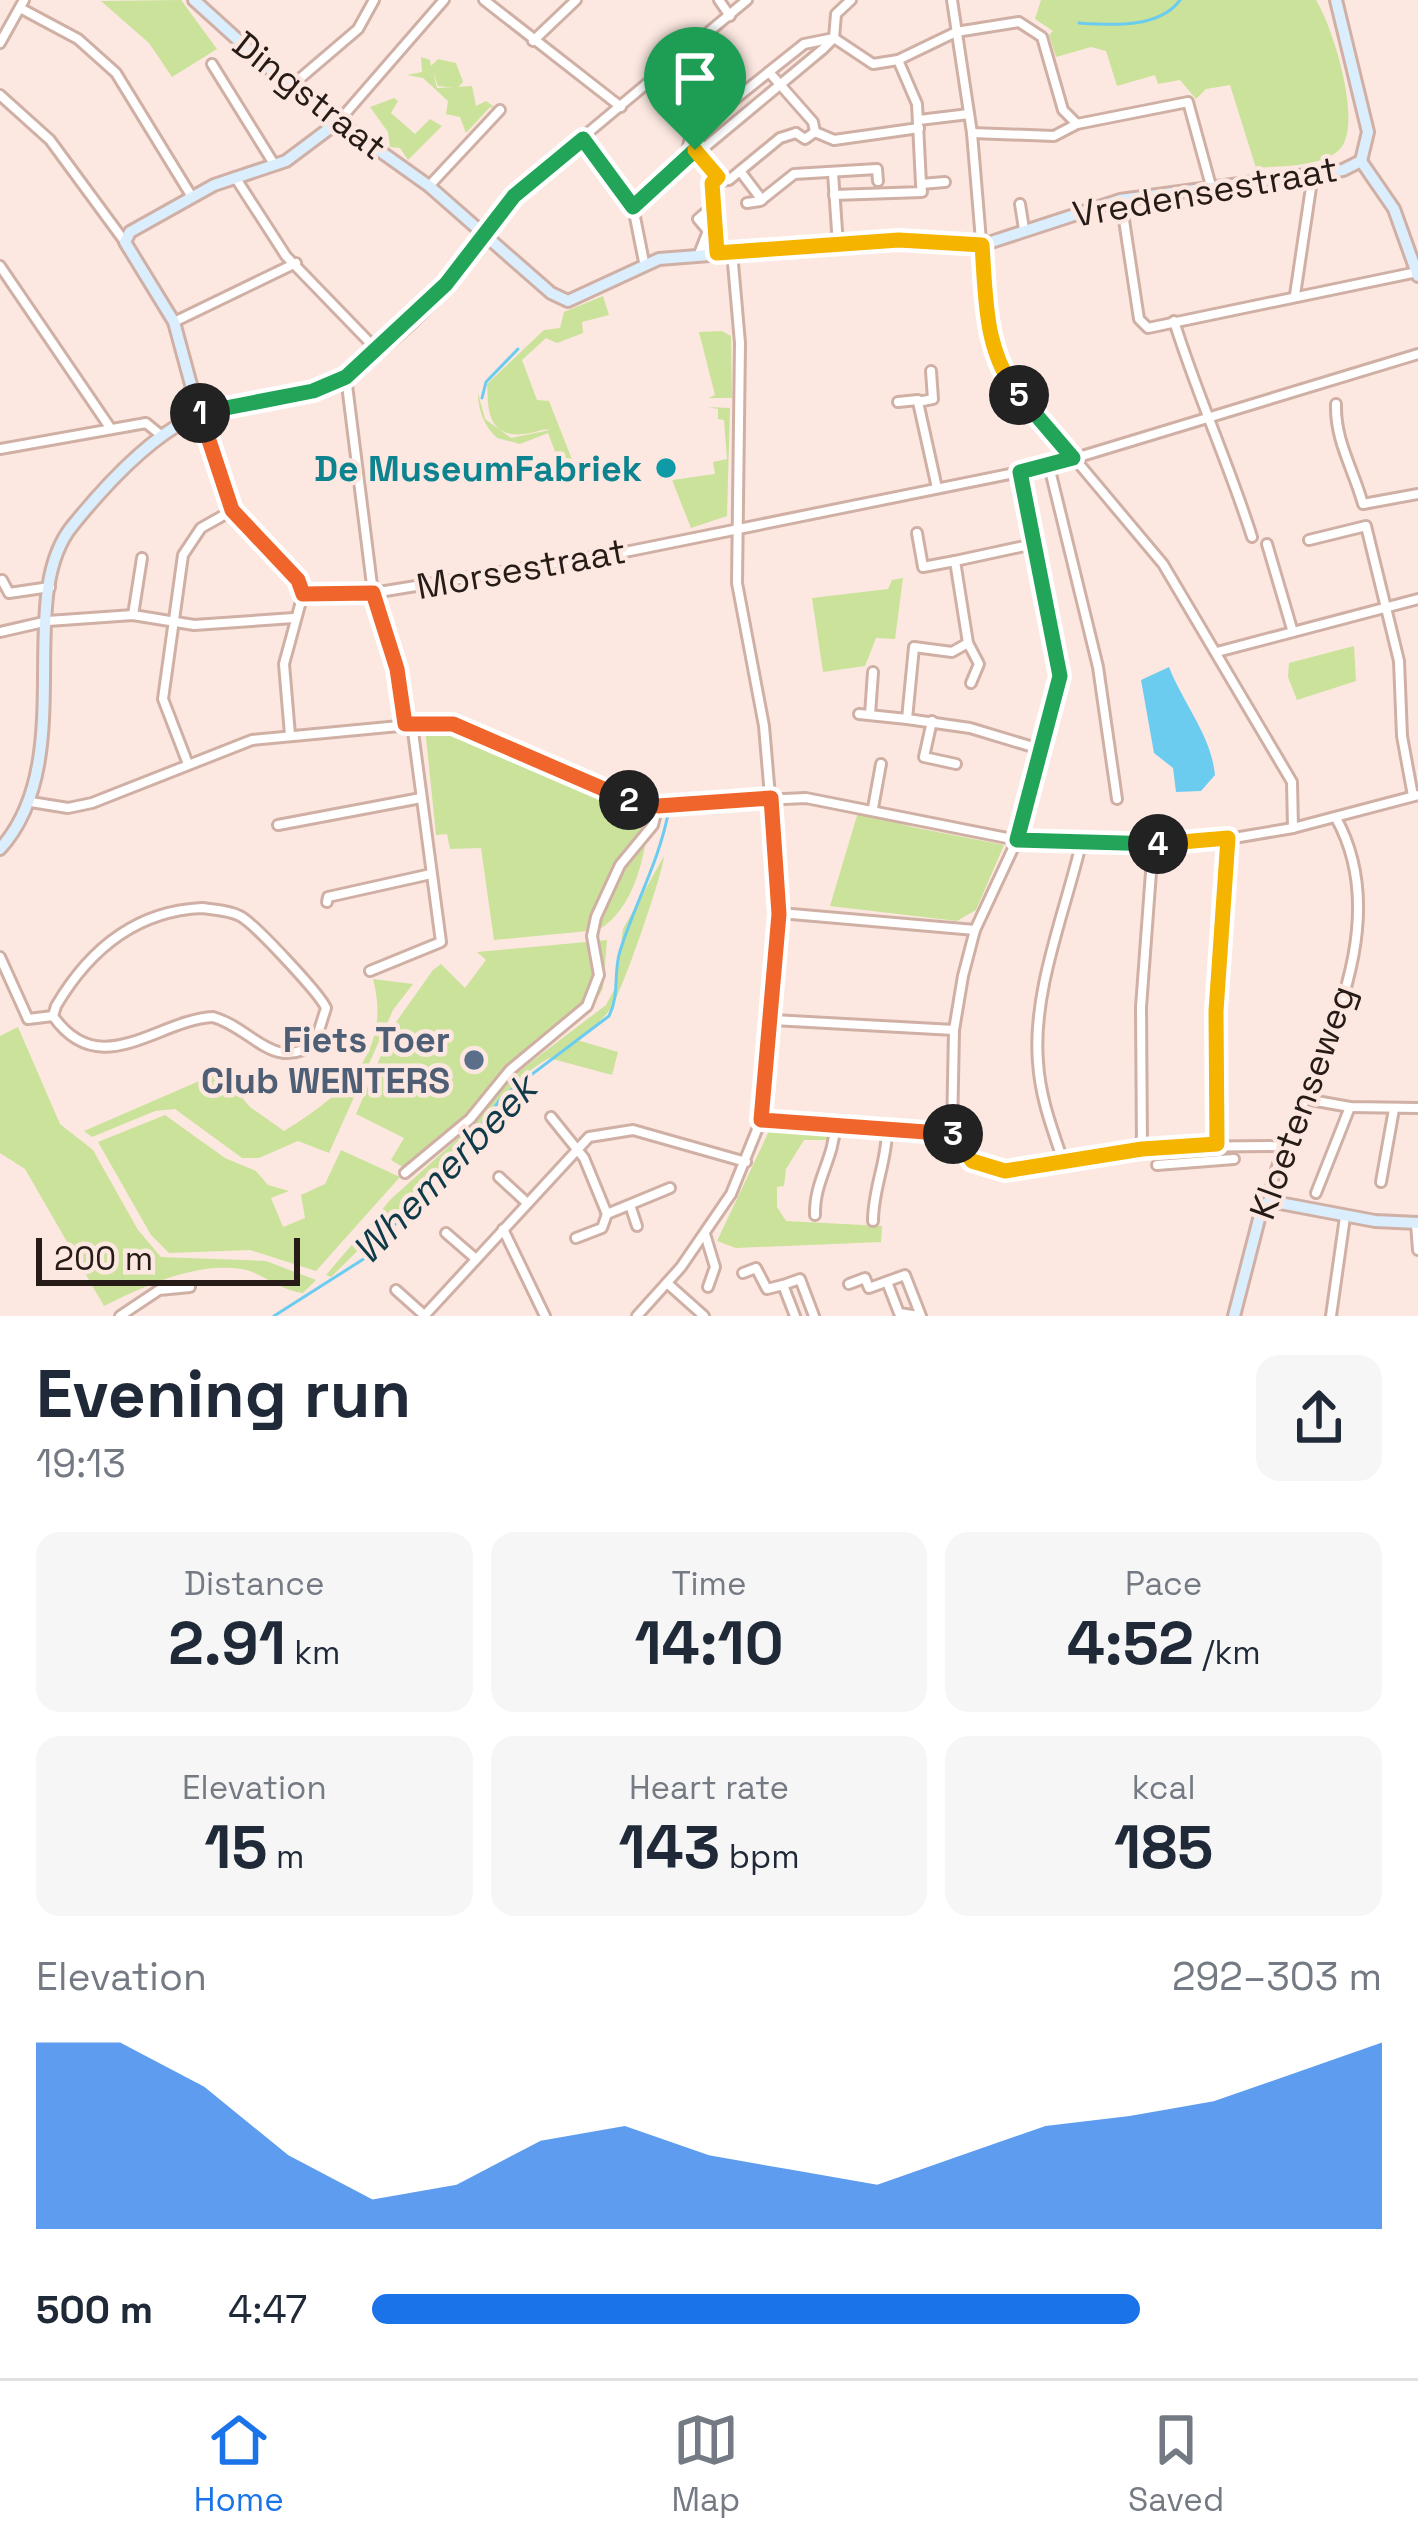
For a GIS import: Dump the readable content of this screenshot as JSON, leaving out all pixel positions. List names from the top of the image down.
{
  "streets": {
    "street": [
      "Dingstraat",
      "Vredensestraat",
      "Morsestraat",
      "Kloetenseweg"
    ]
  },
  "water": ["Whemerbeek"],
  "places": ["De MuseumFabriek", "Fiets Toer Club WENTERS"],
  "scale_bar": "200 m",
  "page": {
    "pins": [
      "5",
      "1",
      "2",
      "4",
      "3"
    ],
    "scale": "200 m",
    "heading": ["Evening run", "19:13"],
    "stats": [
      ["Distance", "2.91 km"],
      ["Time", "14:10"],
      ["Pace", "4:52 /km"],
      ["Elevation", "15 m"],
      ["Heart rate", "143 bpm"],
      ["kcal", "185"]
    ],
    "chart": ["Elevation", "292–303 m"],
    "list": [
      {
        "name": "500 m",
        "note": "4:47"
      }
    ],
    "tabs": ["Home", "Map", "Saved"]
  }
}
